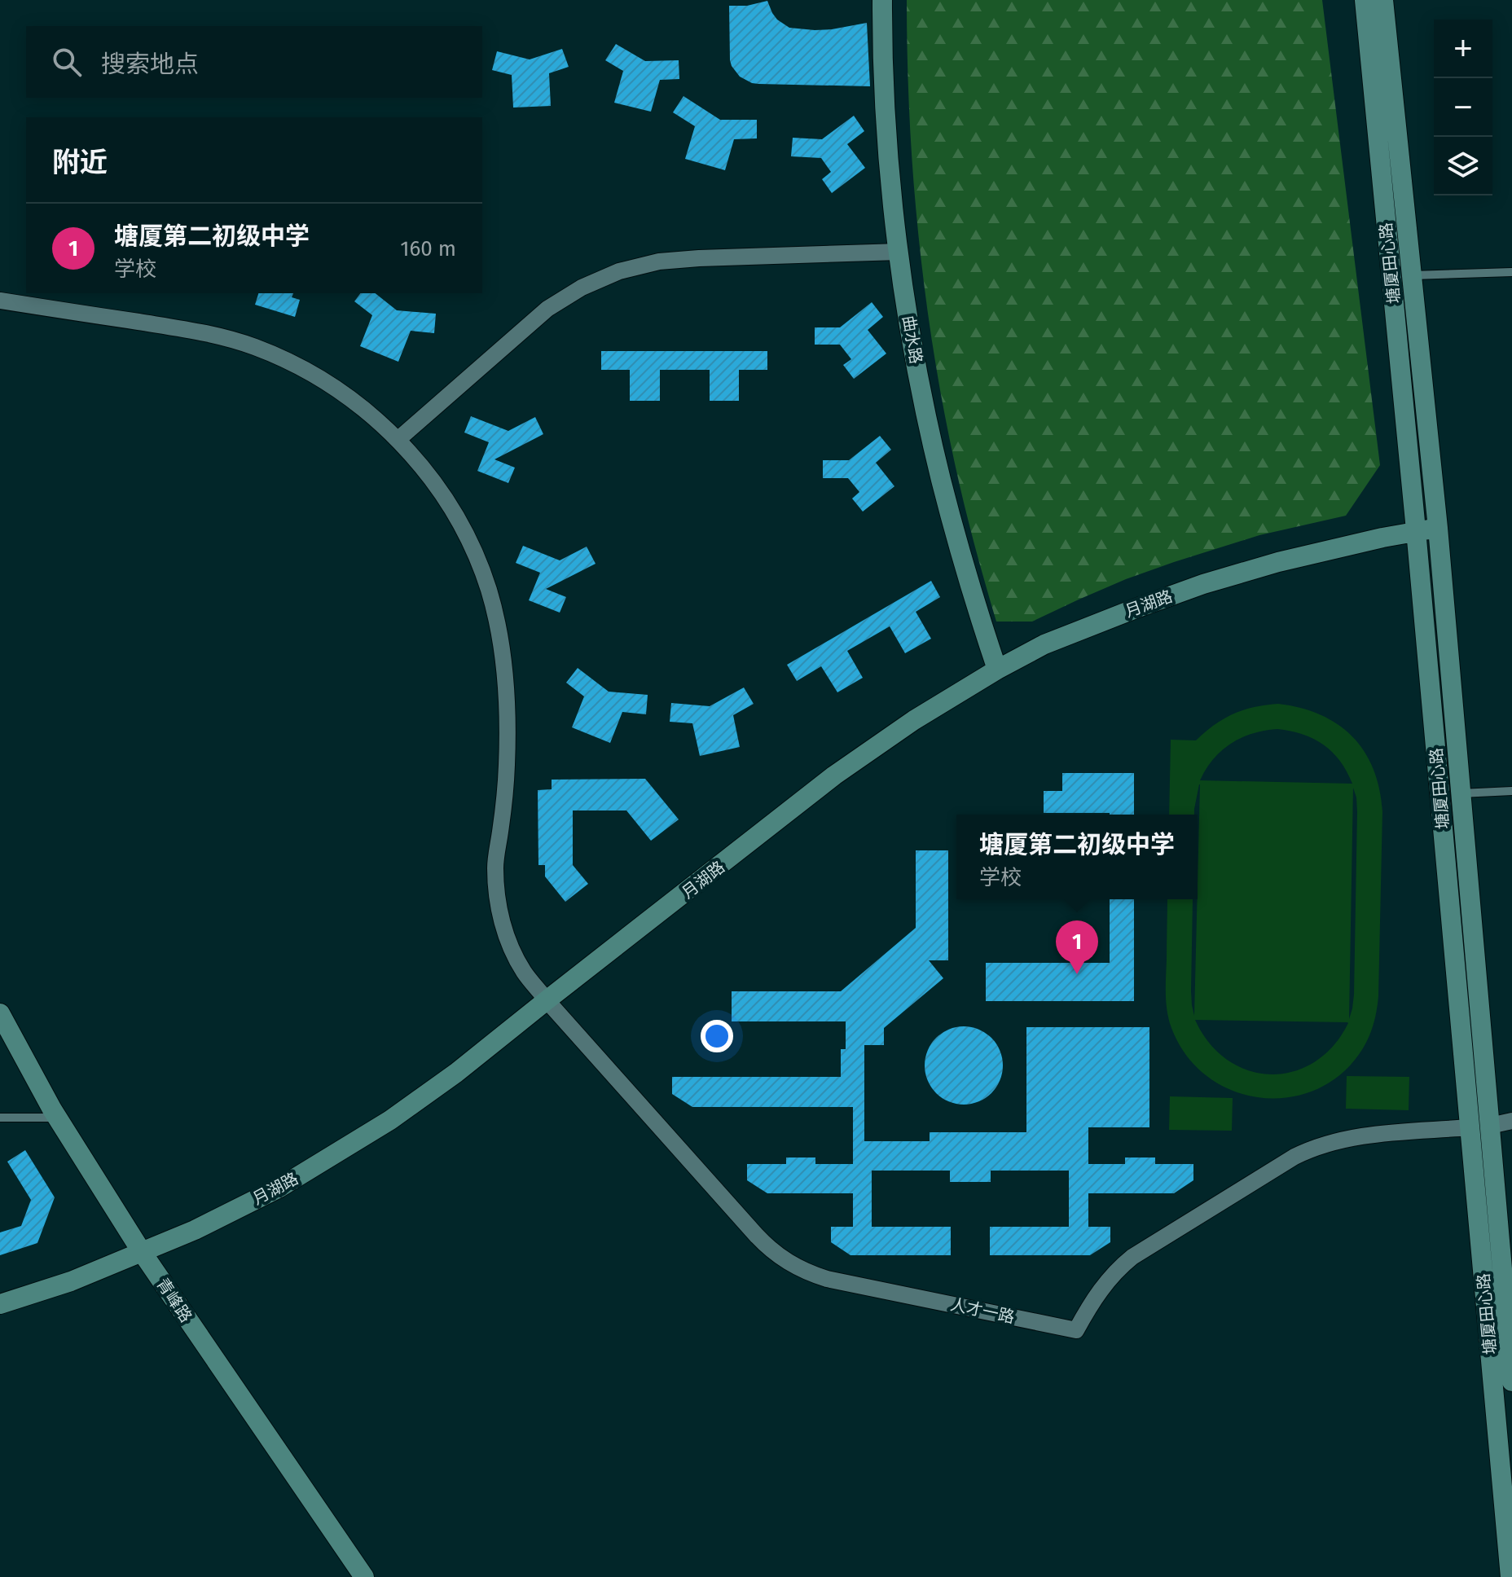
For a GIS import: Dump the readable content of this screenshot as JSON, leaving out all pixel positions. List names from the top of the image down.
{
  "streets": {
    "street": [
      "塘厦田心路",
      "曲水路",
      "月湖路",
      "青峰路",
      "人才一路"
    ]
  },
  "crossings": [
    ["塘厦田心路", "月湖路"],
    ["塘厦田心路", "人才一路"],
    ["曲水路", "月湖路"],
    ["月湖路", "青峰路"],
    ["月湖路", "人才一路"]
  ],
  "page": {
    "map_buttons": ["+", "−"],
    "search": "搜索地点",
    "heading": "附近",
    "list": [
      {
        "mark": "1",
        "name": "塘厦第二初级中学",
        "note": "学校",
        "value": "160 m"
      }
    ],
    "popup": ["塘厦第二初级中学", "学校"],
    "pins": "1"
  }
}
